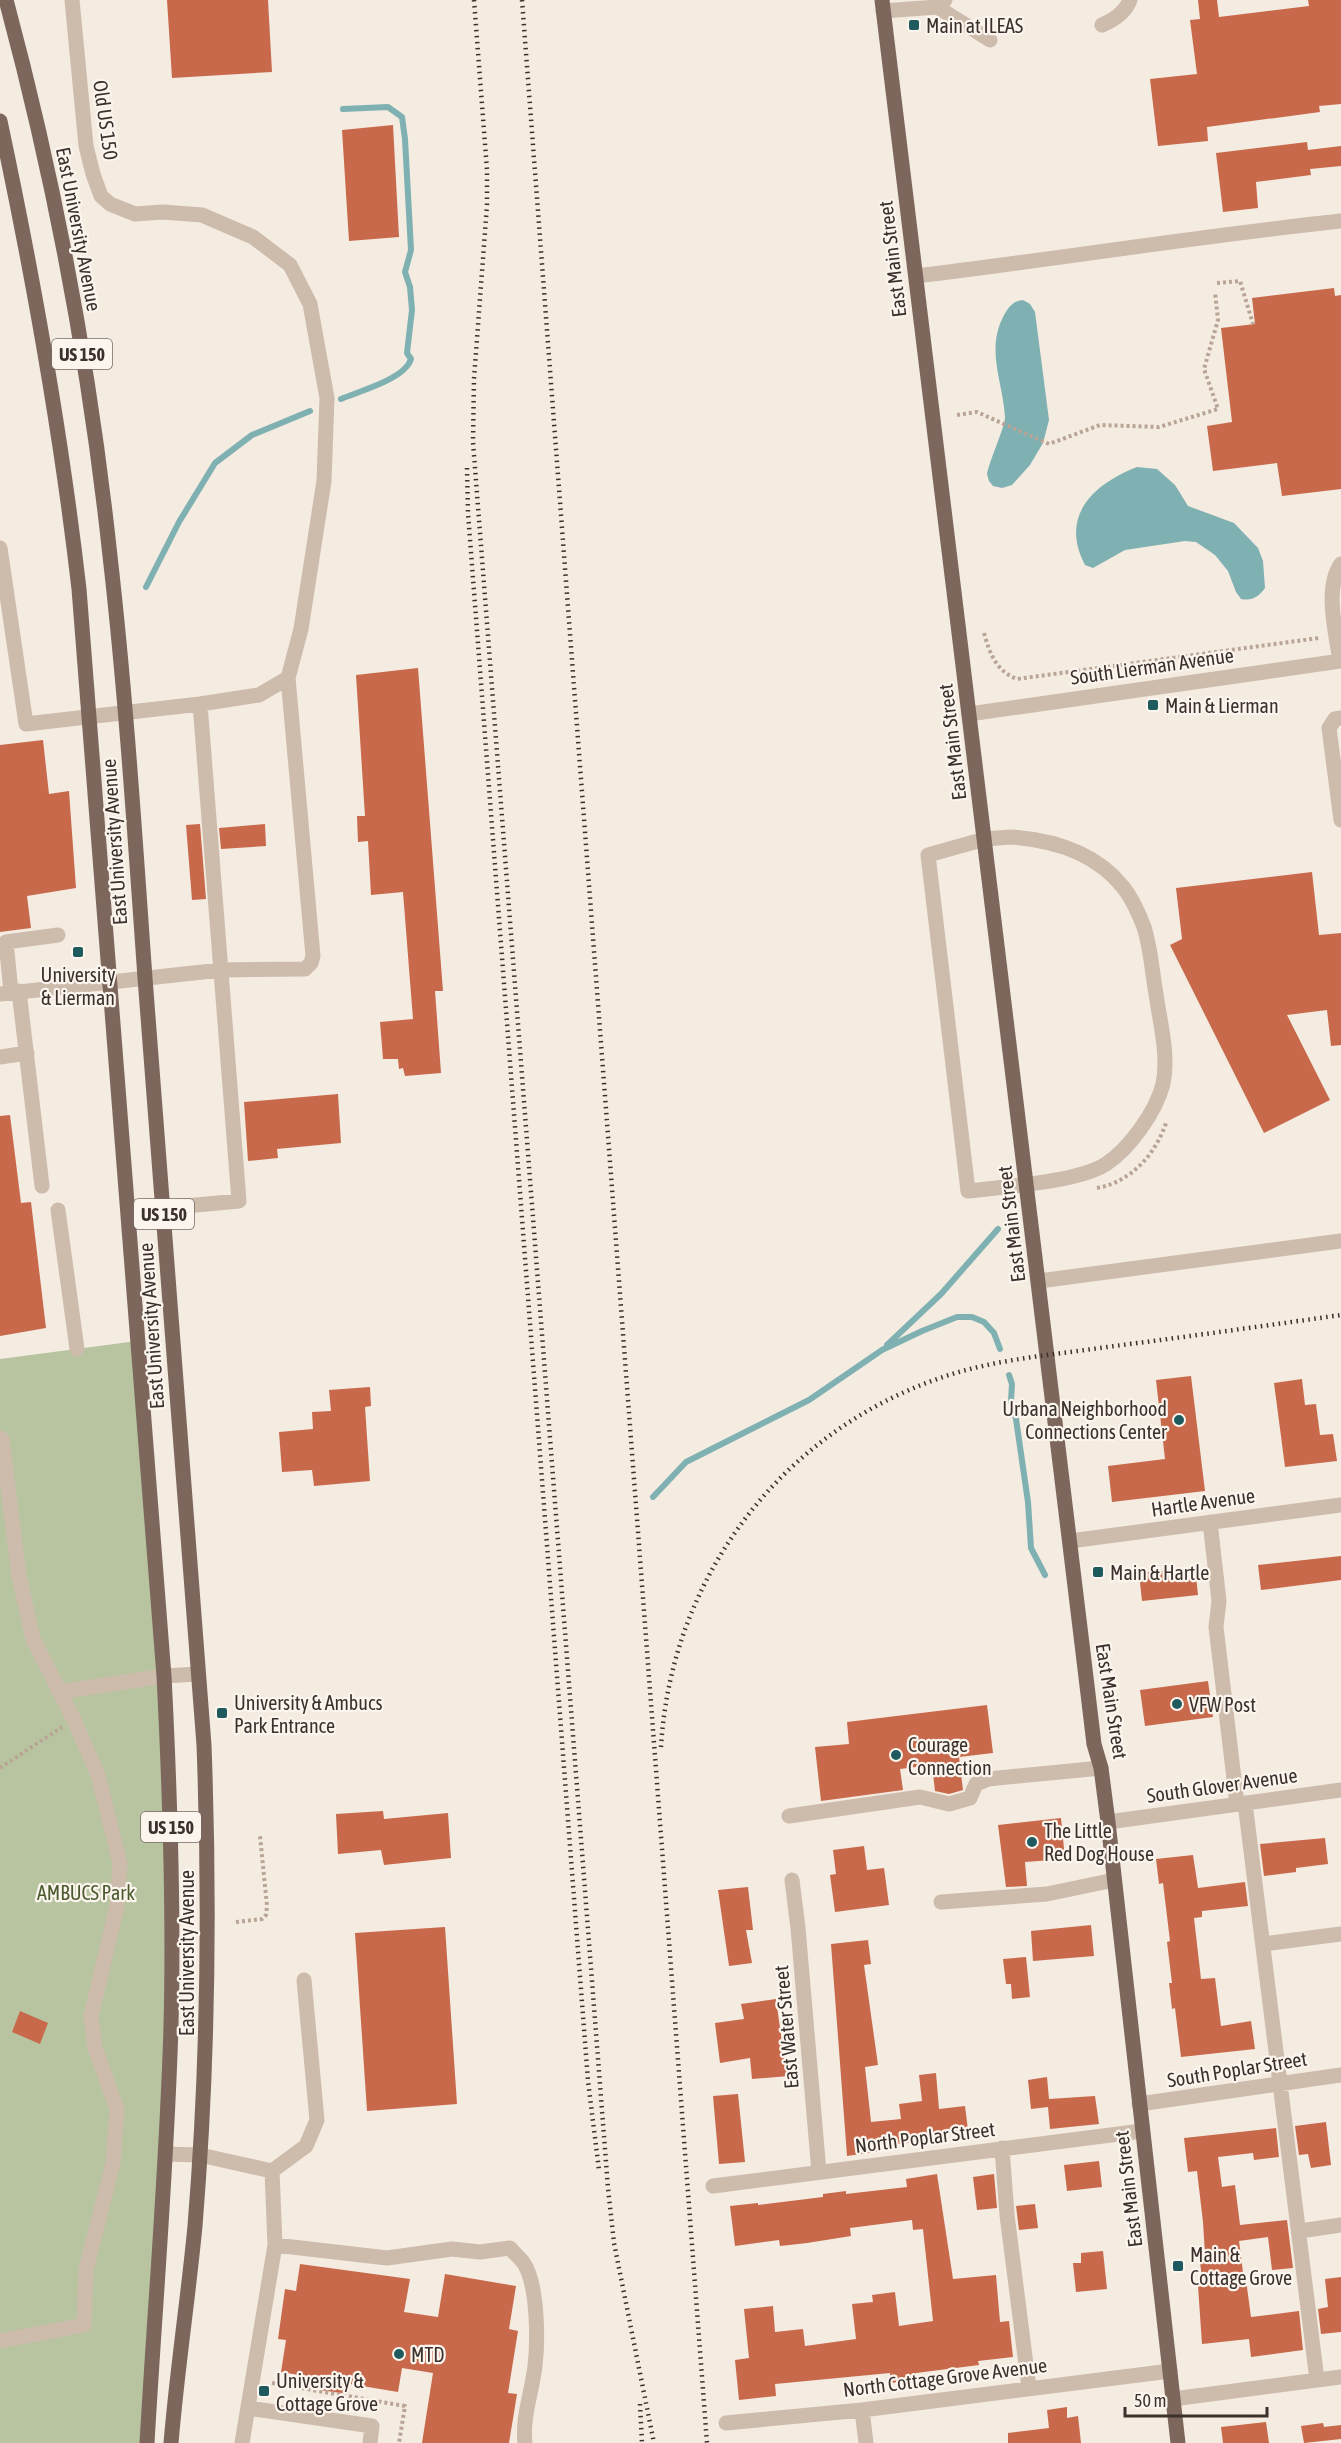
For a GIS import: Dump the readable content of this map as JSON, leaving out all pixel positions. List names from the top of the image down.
{
  "streets": {
    "main road": ["East University Avenue", "East Main Street", "US 150"],
    "street": [
      "Old US 150",
      "South Lierman Avenue",
      "Hartle Avenue",
      "South Glover Avenue",
      "East Water Street",
      "South Poplar Street",
      "North Poplar Street",
      "North Cottage Grove Avenue"
    ]
  },
  "crossings": [
    ["East Main Street", "South Lierman Avenue"],
    ["East Main Street", "Hartle Avenue"],
    ["East Main Street", "South Glover Avenue"],
    ["East Main Street", "South Poplar Street"],
    ["East Main Street", "North Poplar Street"],
    ["East Main Street", "North Cottage Grove Avenue"],
    ["East Water Street", "North Poplar Street"]
  ],
  "parks": ["AMBUCS Park"],
  "places": {
    "transit": [
      "Main at ILEAS",
      "Main & Lierman",
      "University & Lierman",
      "Main & Hartle",
      "University & Ambucs Park Entrance",
      "Main & Cottage Grove",
      "University & Cottage Grove"
    ],
    "other": [
      "Urbana Neighborhood Connections Center",
      "VFW Post",
      "Courage Connection",
      "The Little Red Dog House",
      "MTD"
    ]
  },
  "scale_bar": "50 m"
}
